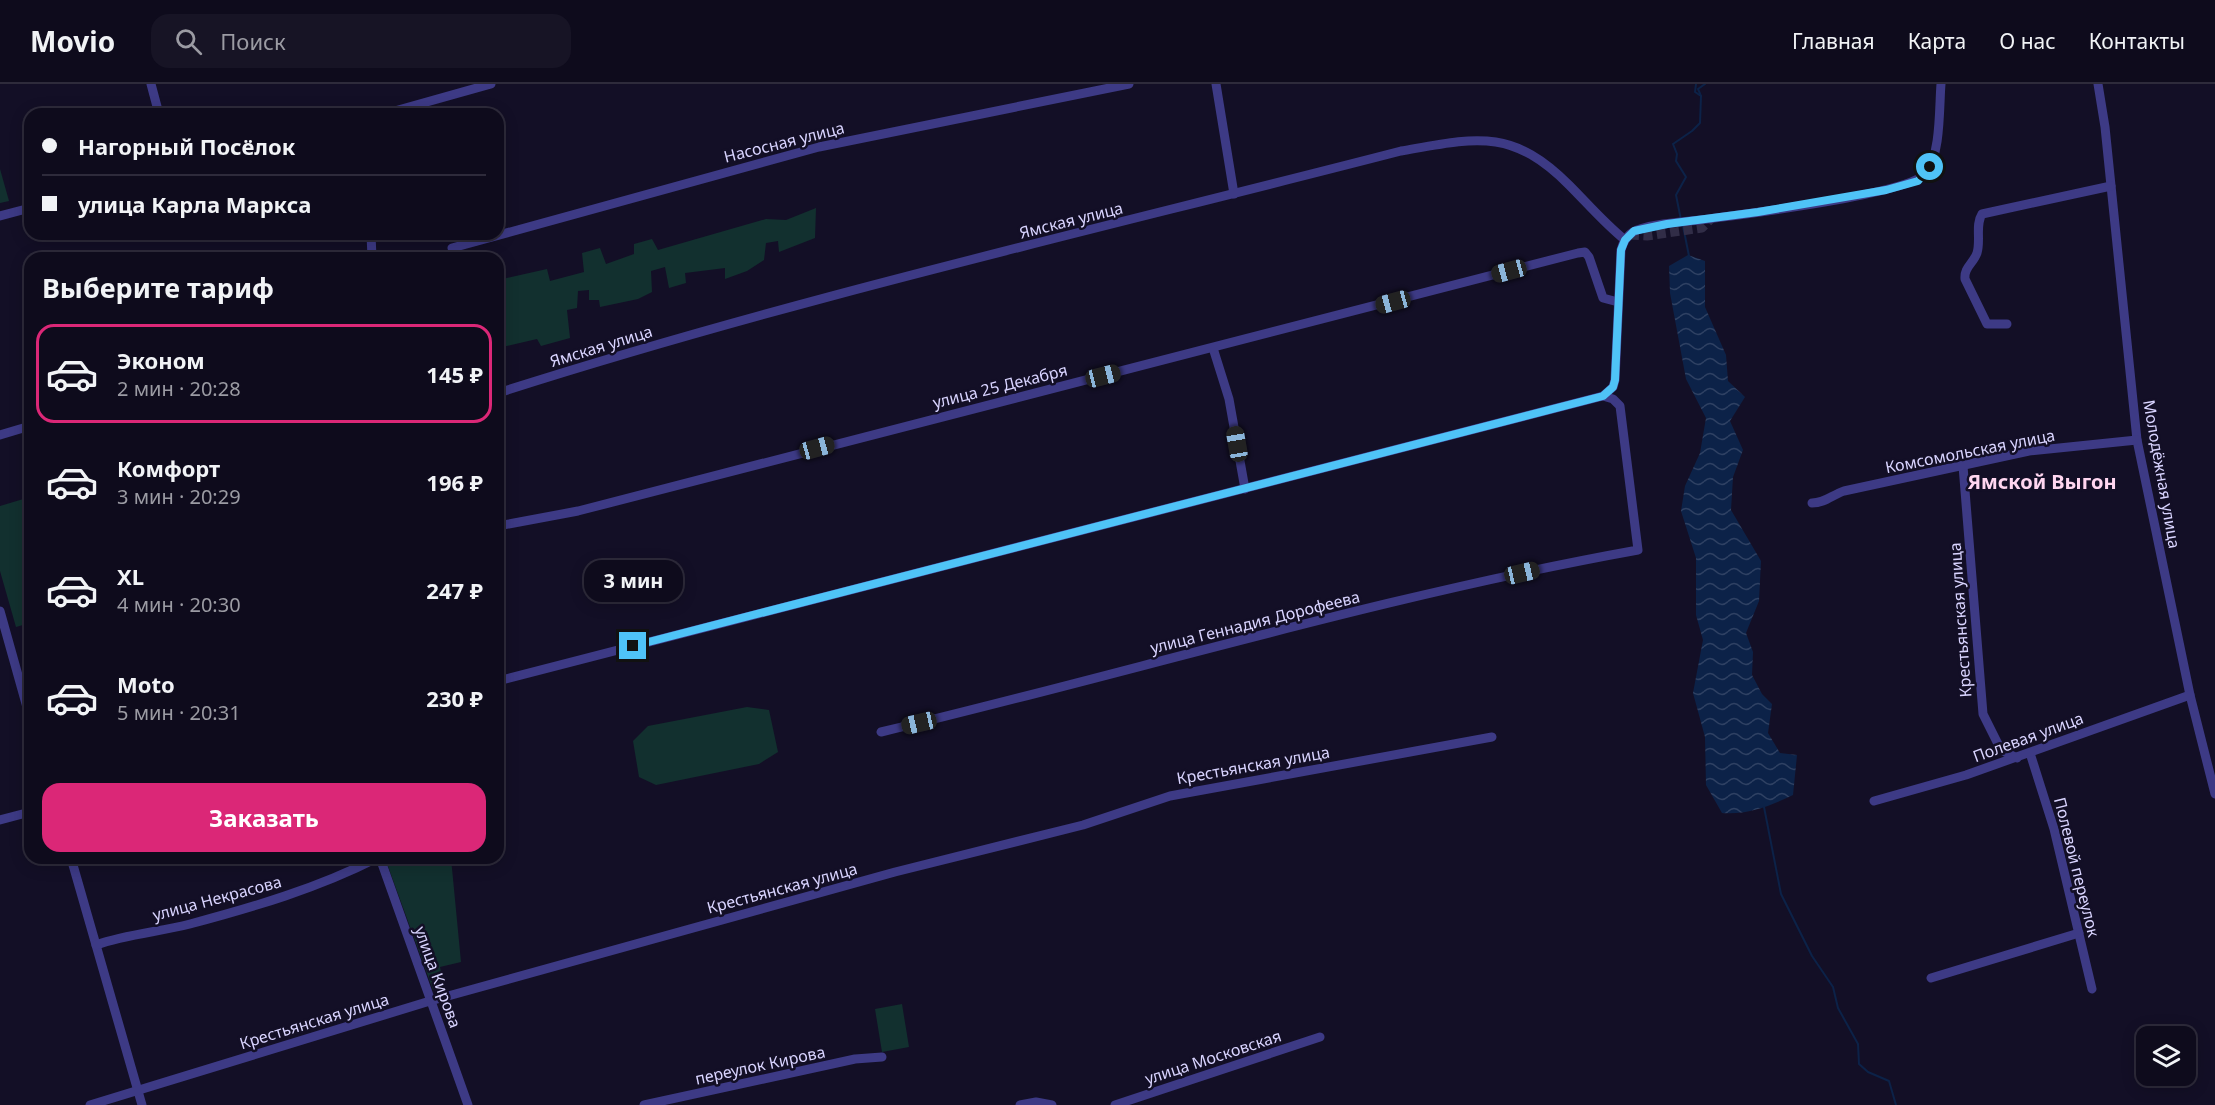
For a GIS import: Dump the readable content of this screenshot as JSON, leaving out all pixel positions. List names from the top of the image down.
{
  "streets": {
    "street": [
      "Насосная улица",
      "Ямская улица",
      "улица 25 Декабря",
      "Комсомольская улица",
      "Молодёжная улица",
      "Крестьянская улица",
      "улица Геннадия Дорофеева",
      "Полевая улица",
      "Полевой переулок",
      "улица Некрасова",
      "улица Кирова",
      "улица Московская",
      "переулок Кирова"
    ]
  },
  "crossings": [
    ["Комсомольская улица", "Молодёжная улица"],
    ["Комсомольская улица", "Крестьянская улица"],
    ["Молодёжная улица", "Полевая улица"],
    ["Крестьянская улица", "Полевая улица"],
    ["Крестьянская улица", "улица Кирова"],
    ["Полевая улица", "Полевой переулок"]
  ],
  "districts": ["Ямской Выгон"],
  "page": {
    "header": "Movio",
    "search": "Поиск",
    "nav": [
      "Главная",
      "Карта",
      "О нас",
      "Контакты"
    ],
    "banner": ["Нагорный Посёлок", "улица Карла Маркса"],
    "heading": "Выберите тариф",
    "list": [
      {
        "name": "Эконом",
        "note": "2 мин · 20:28",
        "value": "145 ₽"
      },
      {
        "name": "Комфорт",
        "note": "3 мин · 20:29",
        "value": "196 ₽"
      },
      {
        "name": "XL",
        "note": "4 мин · 20:30",
        "value": "247 ₽"
      },
      {
        "name": "Moto",
        "note": "5 мин · 20:31",
        "value": "230 ₽"
      }
    ],
    "bubble": "3 мин",
    "buttons": "Заказать"
  }
}
